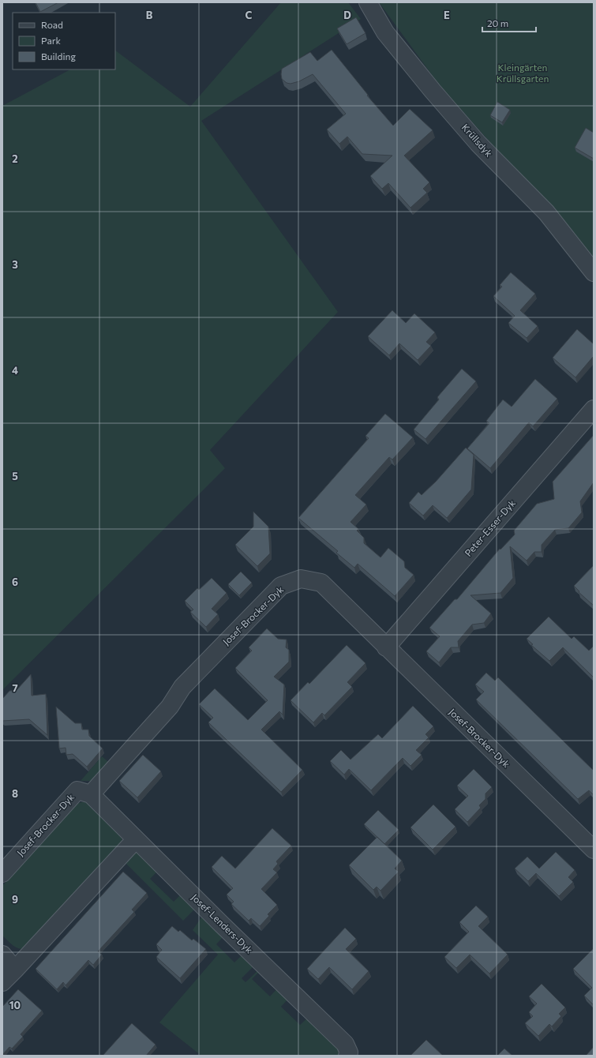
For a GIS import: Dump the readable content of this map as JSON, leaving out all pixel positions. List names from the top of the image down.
{
  "streets": {
    "street": [
      "Krüllsdyk",
      "Peter-Esser-Dyk",
      "Josef-Brocker-Dyk",
      "Josef-Lenders-Dyk"
    ]
  },
  "crossings": [
    ["Peter-Esser-Dyk", "Josef-Brocker-Dyk"],
    ["Josef-Brocker-Dyk", "Josef-Lenders-Dyk"]
  ],
  "parks": ["Kleingärten Krüllsgarten"],
  "legend": ["Road", "Park", "Building"],
  "scale_bar": "20 m",
  "grid": {
    "columns": [
      "B",
      "C",
      "D",
      "E"
    ],
    "rows": [
      "2",
      "3",
      "4",
      "5",
      "6",
      "7",
      "8",
      "9",
      "10"
    ]
  }
}
